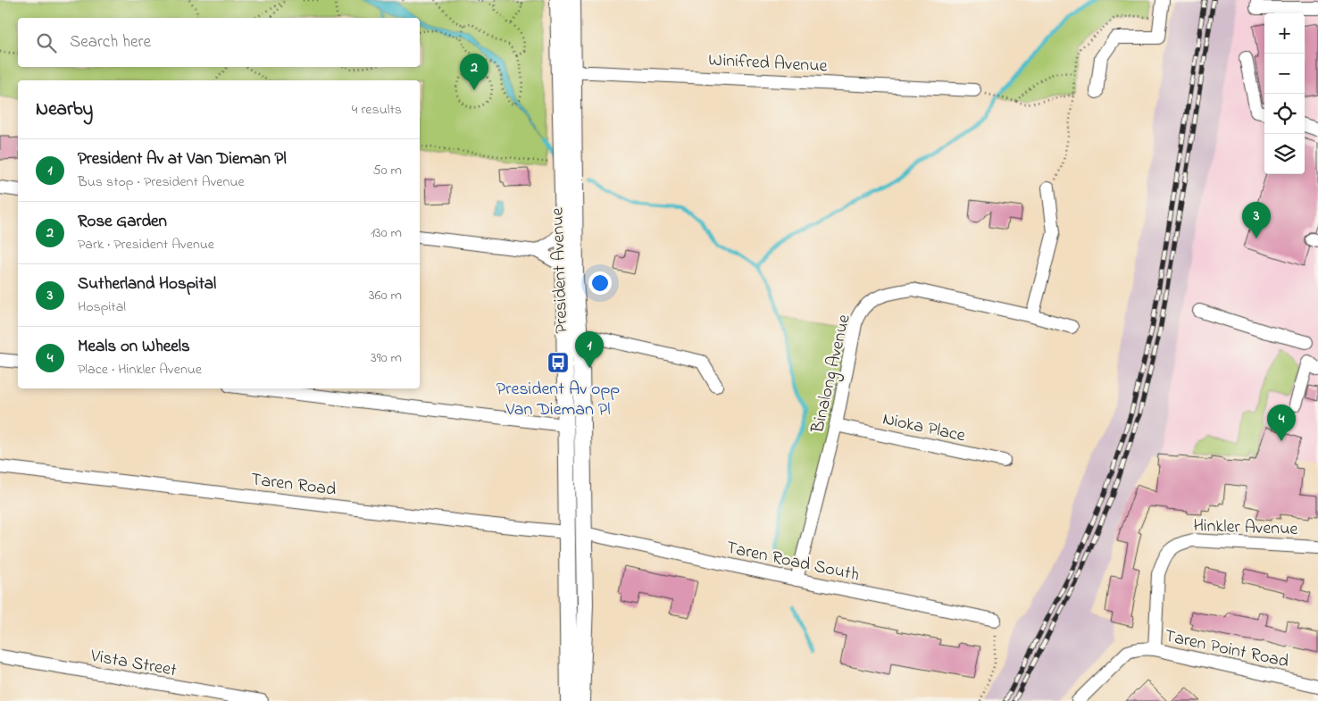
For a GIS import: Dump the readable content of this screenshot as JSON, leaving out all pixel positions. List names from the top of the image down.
{
  "streets": {
    "main road": ["President Avenue", "Taren Road"],
    "street": [
      "Winifred Avenue",
      "Binalong Avenue",
      "Nioka Place",
      "Hinkler Avenue",
      "Taren Road South",
      "Taren Point Road",
      "Vista Street"
    ]
  },
  "crossings": [
    ["Winifred Avenue", "President Avenue"],
    ["President Avenue", "Taren Road"],
    ["President Avenue", "Taren Road South"],
    ["Binalong Avenue", "Nioka Place"],
    ["Binalong Avenue", "Taren Road South"],
    ["Taren Road", "Taren Road South"],
    ["Hinkler Avenue", "Taren Point Road"]
  ],
  "places": {
    "bus stop": ["President Av opp Van Dieman Pl"]
  },
  "page": {
    "map_buttons": ["+", "−"],
    "search": "Search here",
    "pins": [
      "2",
      "3",
      "1",
      "4"
    ],
    "heading": ["Nearby", "4 results"],
    "list": [
      {
        "mark": "1",
        "name": "President Av at Van Dieman Pl",
        "note": "Bus stop · President Avenue",
        "value": "50 m"
      },
      {
        "mark": "2",
        "name": "Rose Garden",
        "note": "Park · President Avenue",
        "value": "130 m"
      },
      {
        "mark": "3",
        "name": "Sutherland Hospital",
        "note": "Hospital",
        "value": "360 m"
      },
      {
        "mark": "4",
        "name": "Meals on Wheels",
        "note": "Place · Hinkler Avenue",
        "value": "390 m"
      }
    ]
  }
}
